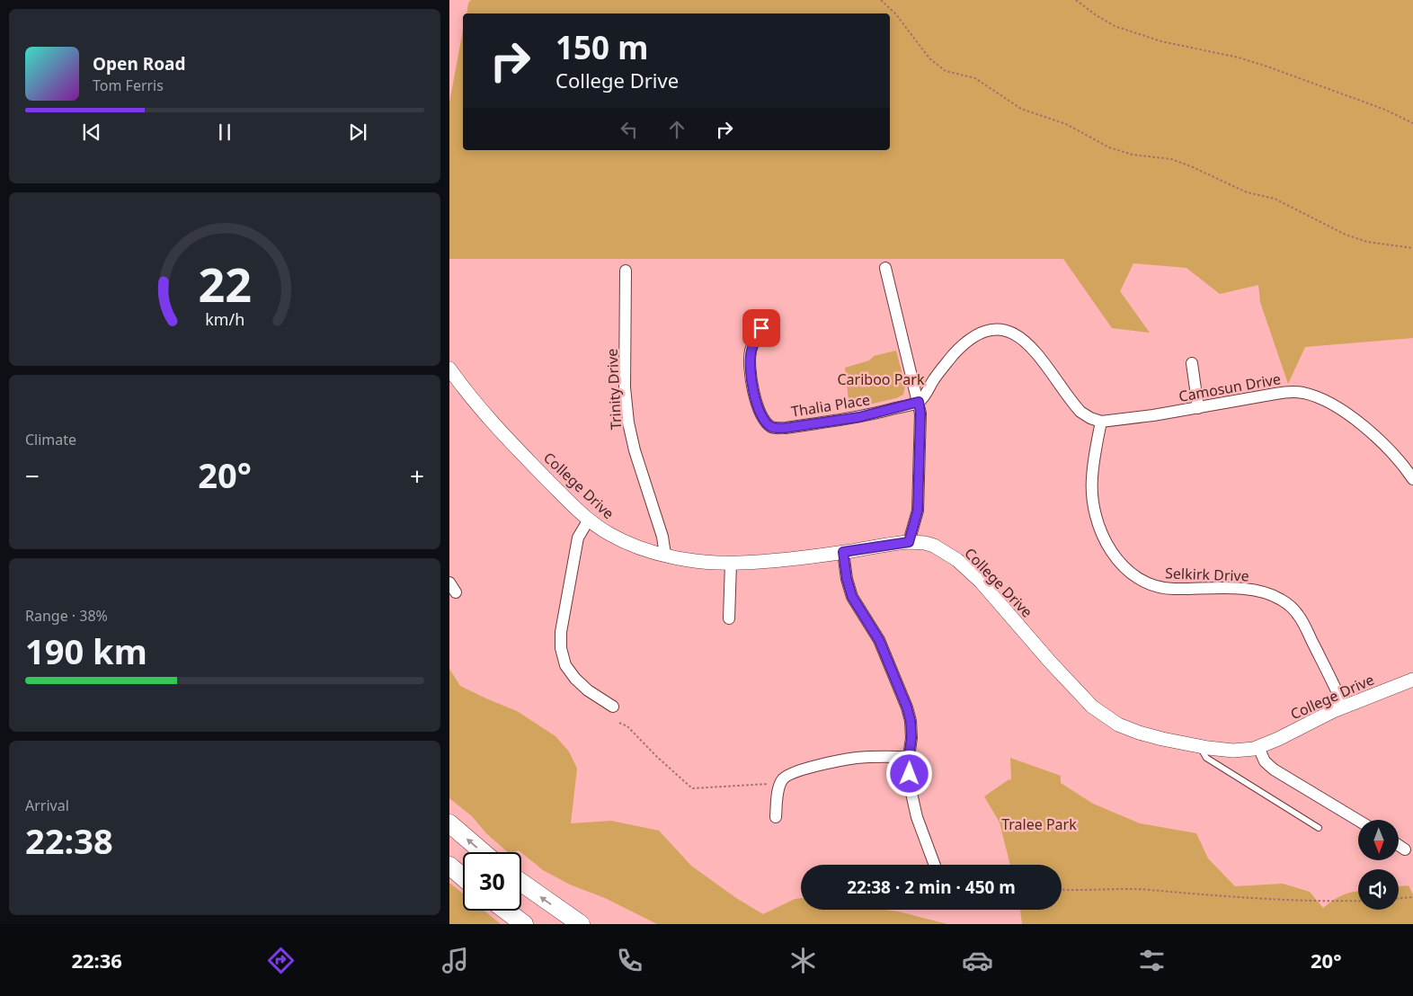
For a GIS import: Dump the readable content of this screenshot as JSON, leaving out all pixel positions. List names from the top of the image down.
{
  "streets": {
    "street": [
      "Camosun Drive",
      "Trinity Drive",
      "Thalia Place",
      "College Drive",
      "Selkirk Drive"
    ]
  },
  "crossings": [
    ["Camosun Drive", "Selkirk Drive"],
    ["Trinity Drive", "College Drive"],
    ["College Drive", "Selkirk Drive"]
  ],
  "parks": ["Cariboo Park", "Tralee Park"],
  "north": "bottom",
  "page": {
    "turn": ["150 m", "College Drive"],
    "song": ["Open Road", "Tom Ferris"],
    "tile": [
      "Climate",
      ["Range · 38%", "190 km"],
      ["Arrival", "22:38"]
    ],
    "heat": ["−", "20°", "+"],
    "limit": "30",
    "trip": "22:38 · 2 min · 450 m",
    "tabs": ["22:36", "20°"],
    "gauge": ["22", "km/h"]
  }
}
